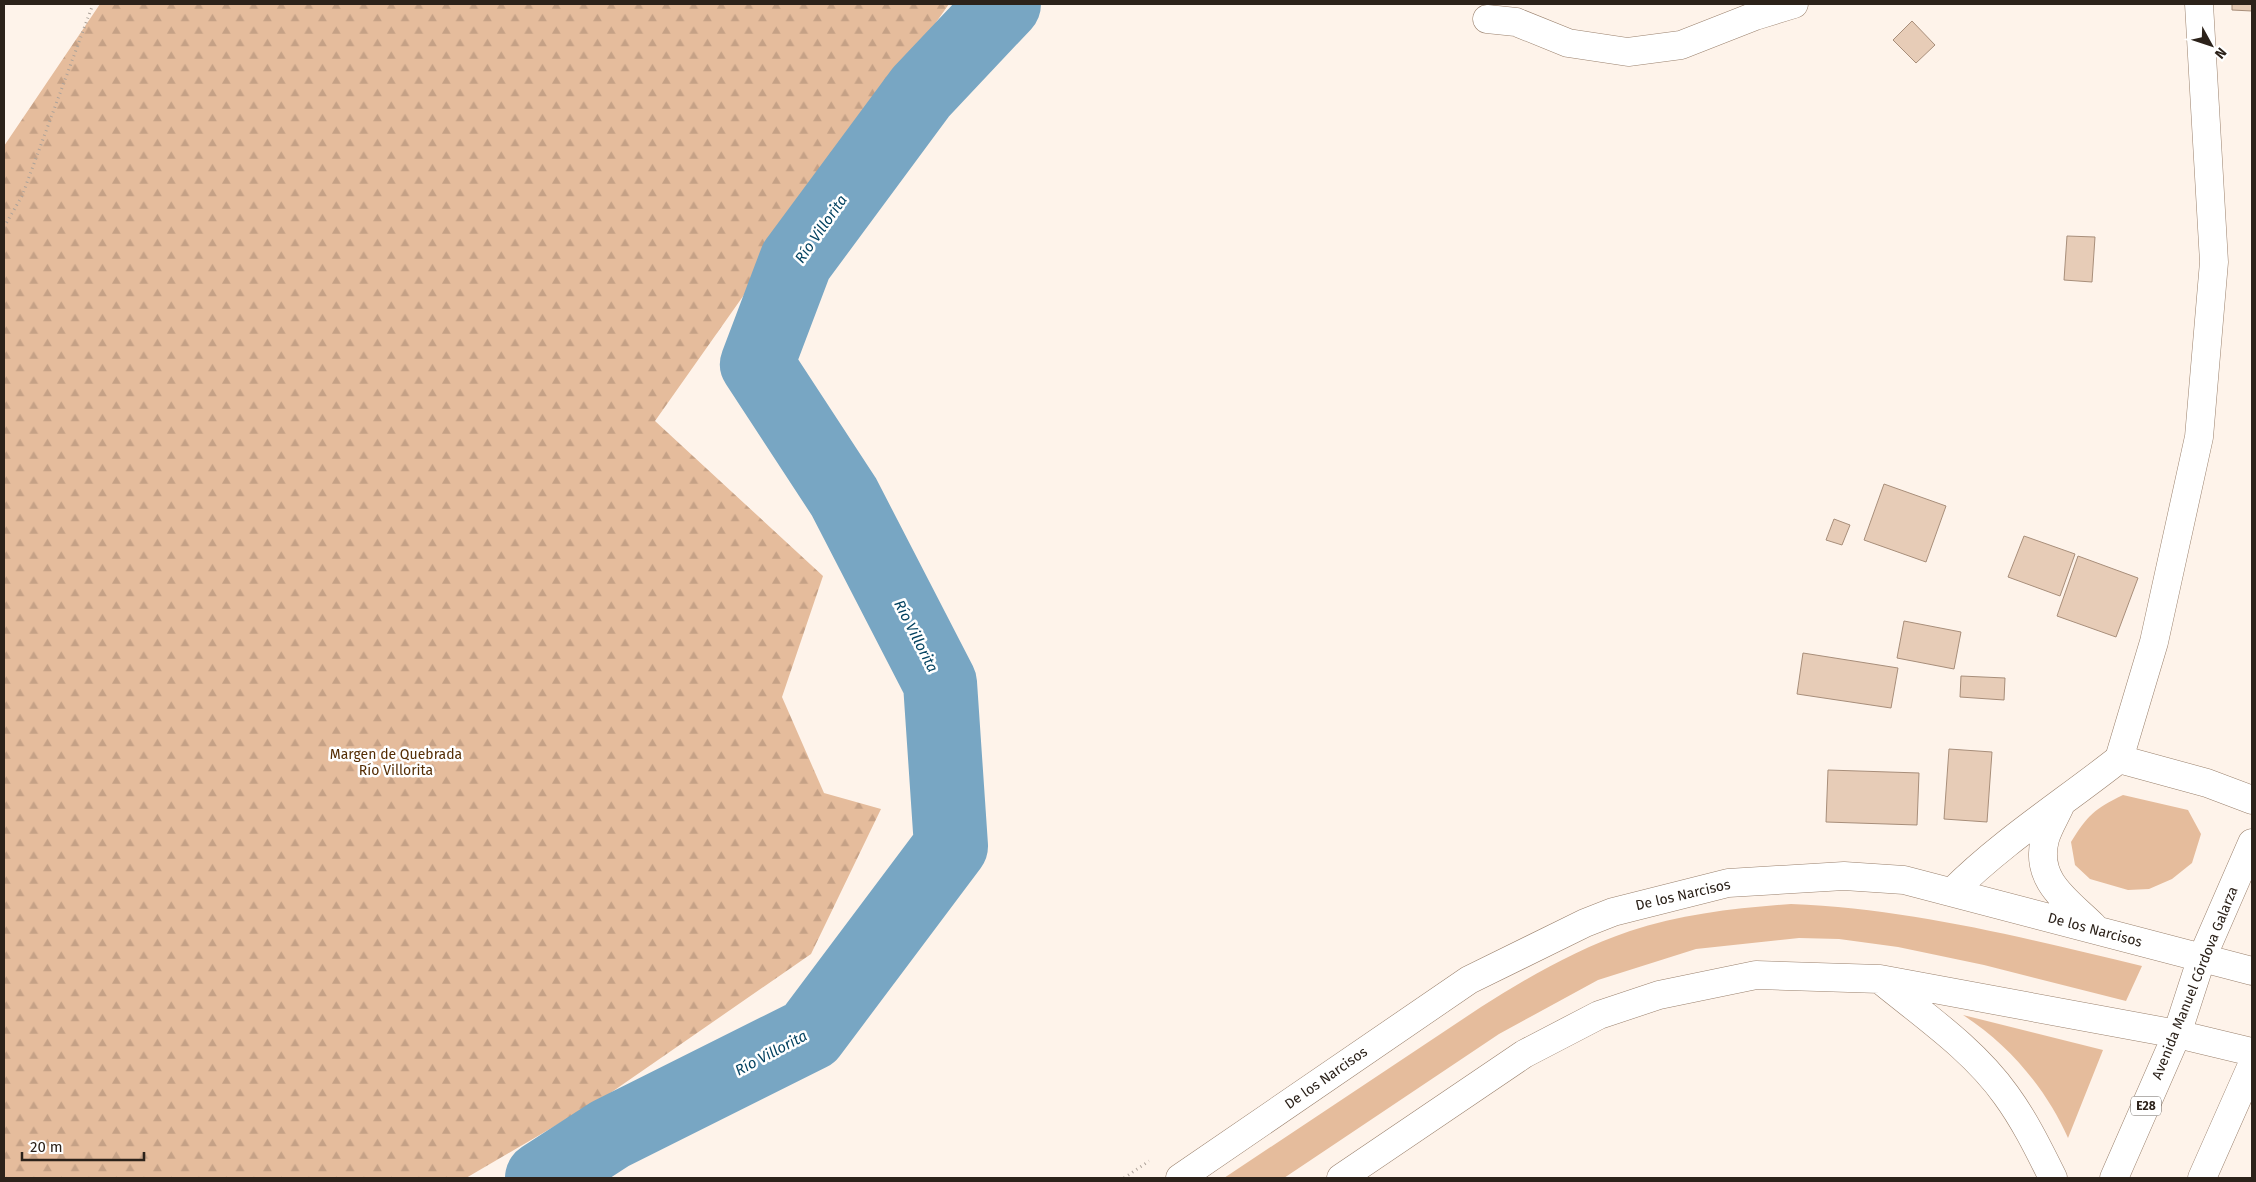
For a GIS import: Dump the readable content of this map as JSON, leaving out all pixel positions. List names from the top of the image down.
{
  "streets": {
    "main road": ["De los Narcisos", "Avenida Manuel Córdova Galarza", "E28"]
  },
  "crossings": [
    ["De los Narcisos", "Avenida Manuel Córdova Galarza"]
  ],
  "water": ["Río Villorita"],
  "parks": ["Margen de Quebrada Río Villorita"],
  "scale_bar": "20 m",
  "north": "bottom right"
}
